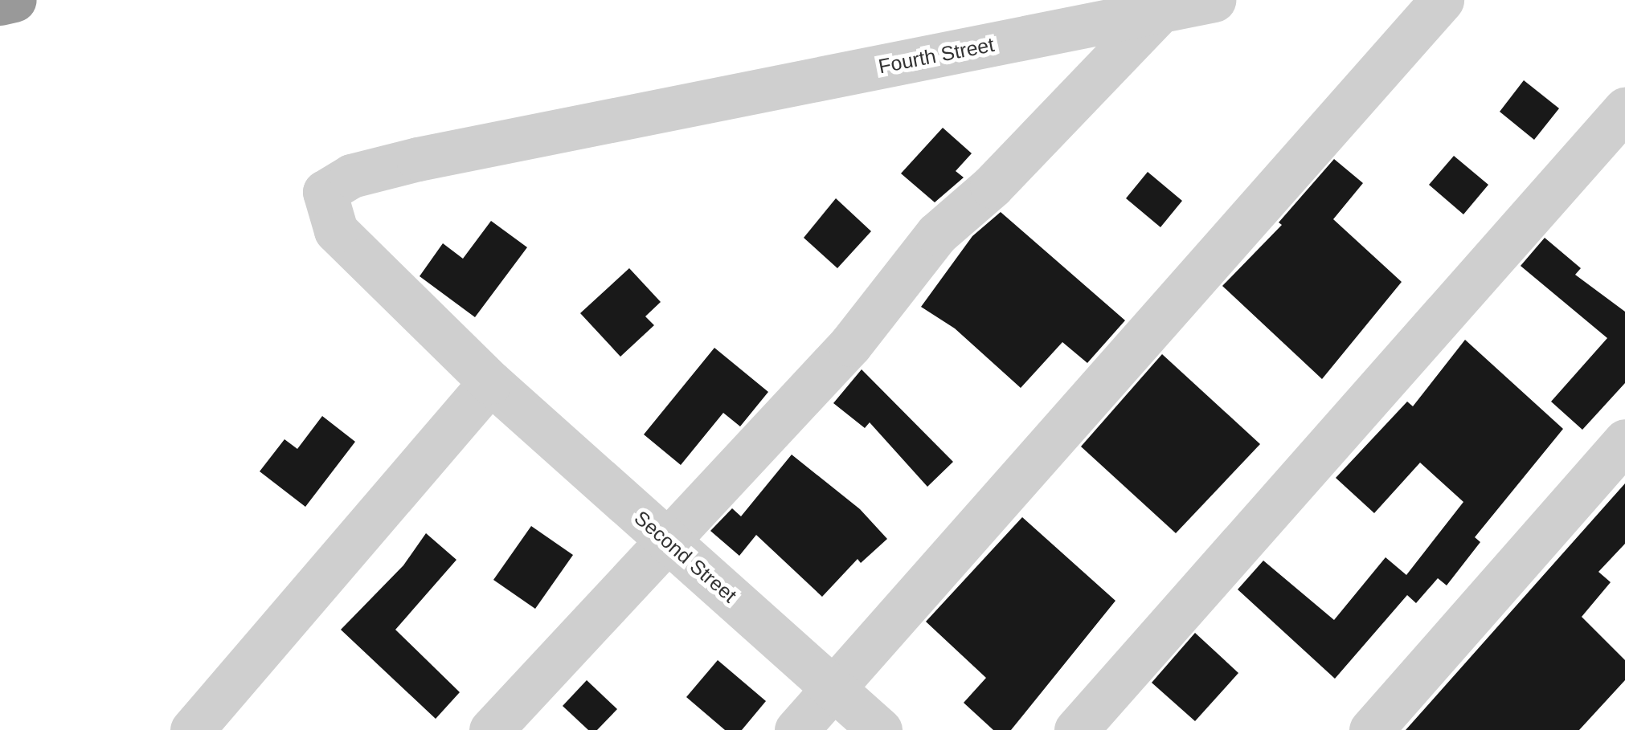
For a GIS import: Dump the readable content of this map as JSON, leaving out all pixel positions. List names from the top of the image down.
{
  "streets": {
    "street": ["Fourth Street", "Second Street"]
  },
  "crossings": [
    ["Fourth Street", "Second Street"]
  ]
}
